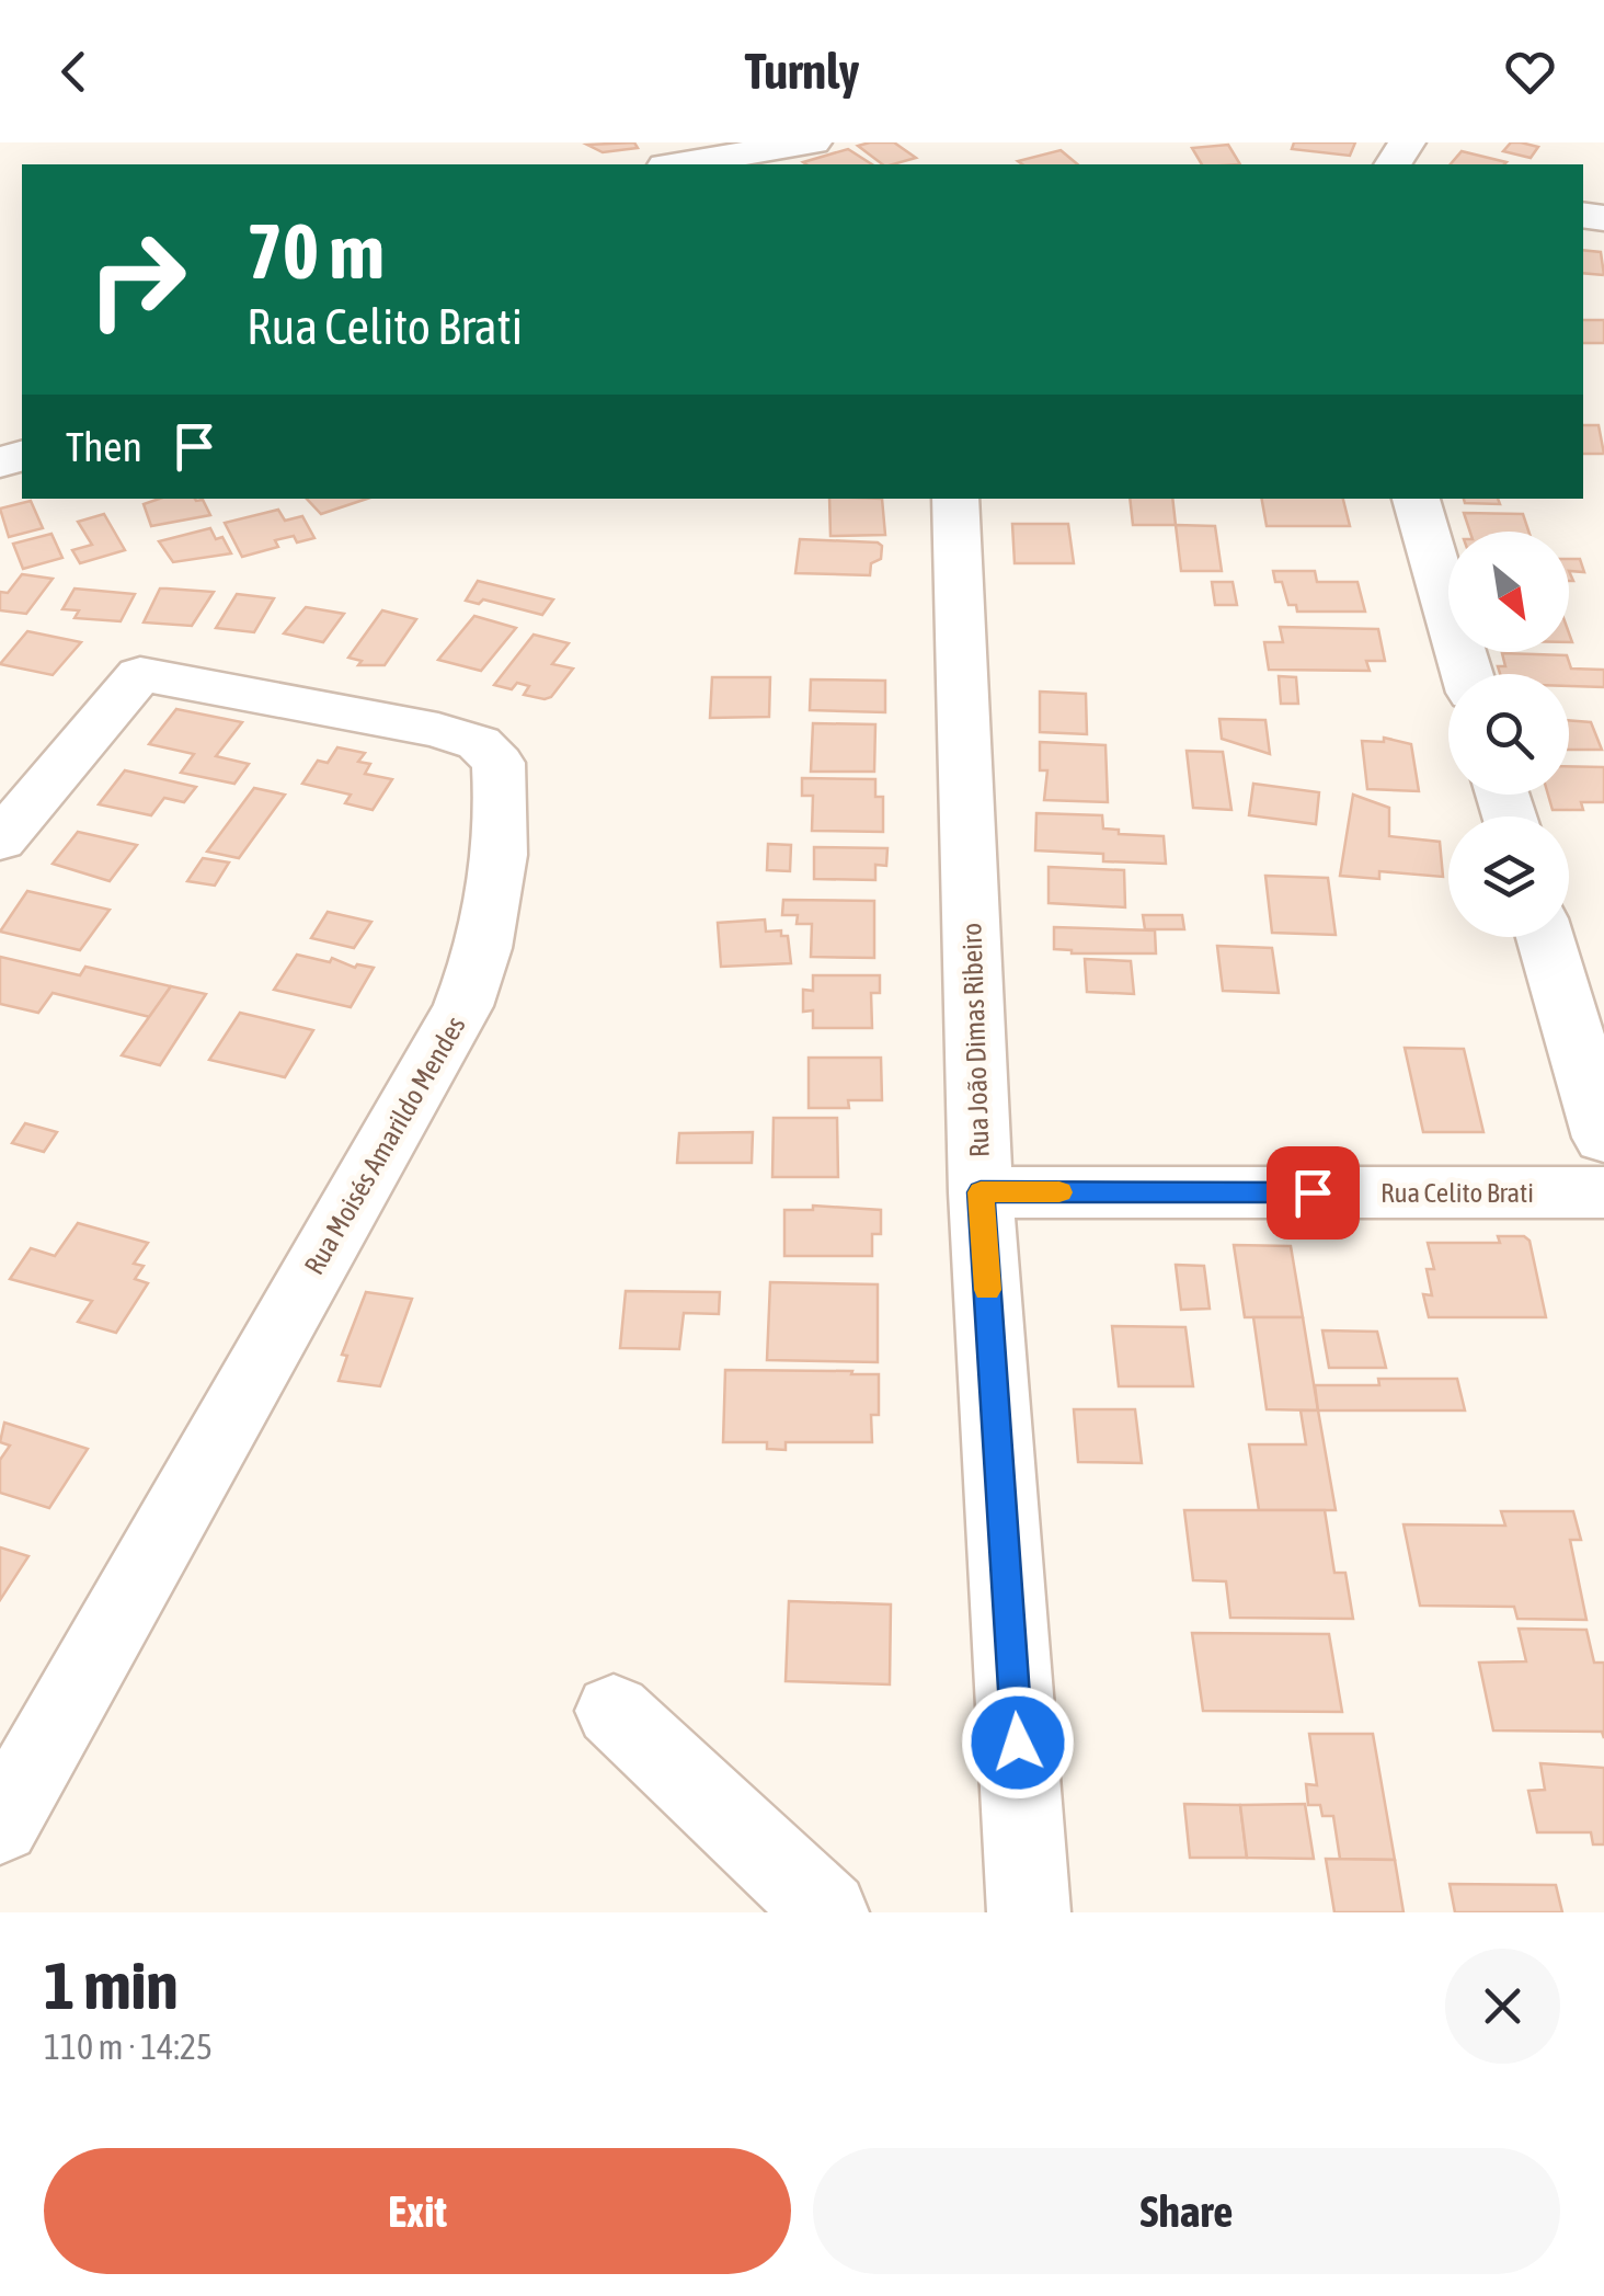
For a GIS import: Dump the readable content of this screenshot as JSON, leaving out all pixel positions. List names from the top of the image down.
{
  "streets": {
    "street": ["Rua João Dimas Ribeiro", "Rua Moisés Amarildo Mendes", "Rua Celito Brati"]
  },
  "crossings": [
    ["Rua João Dimas Ribeiro", "Rua Celito Brati"]
  ],
  "north": "bottom right",
  "page": {
    "header": "Turnly",
    "turn": ["70 m", "Rua Celito Brati"],
    "then": "Then",
    "heading": ["1 min", "110 m · 14:25"],
    "buttons": ["Exit", "Share"]
  }
}
